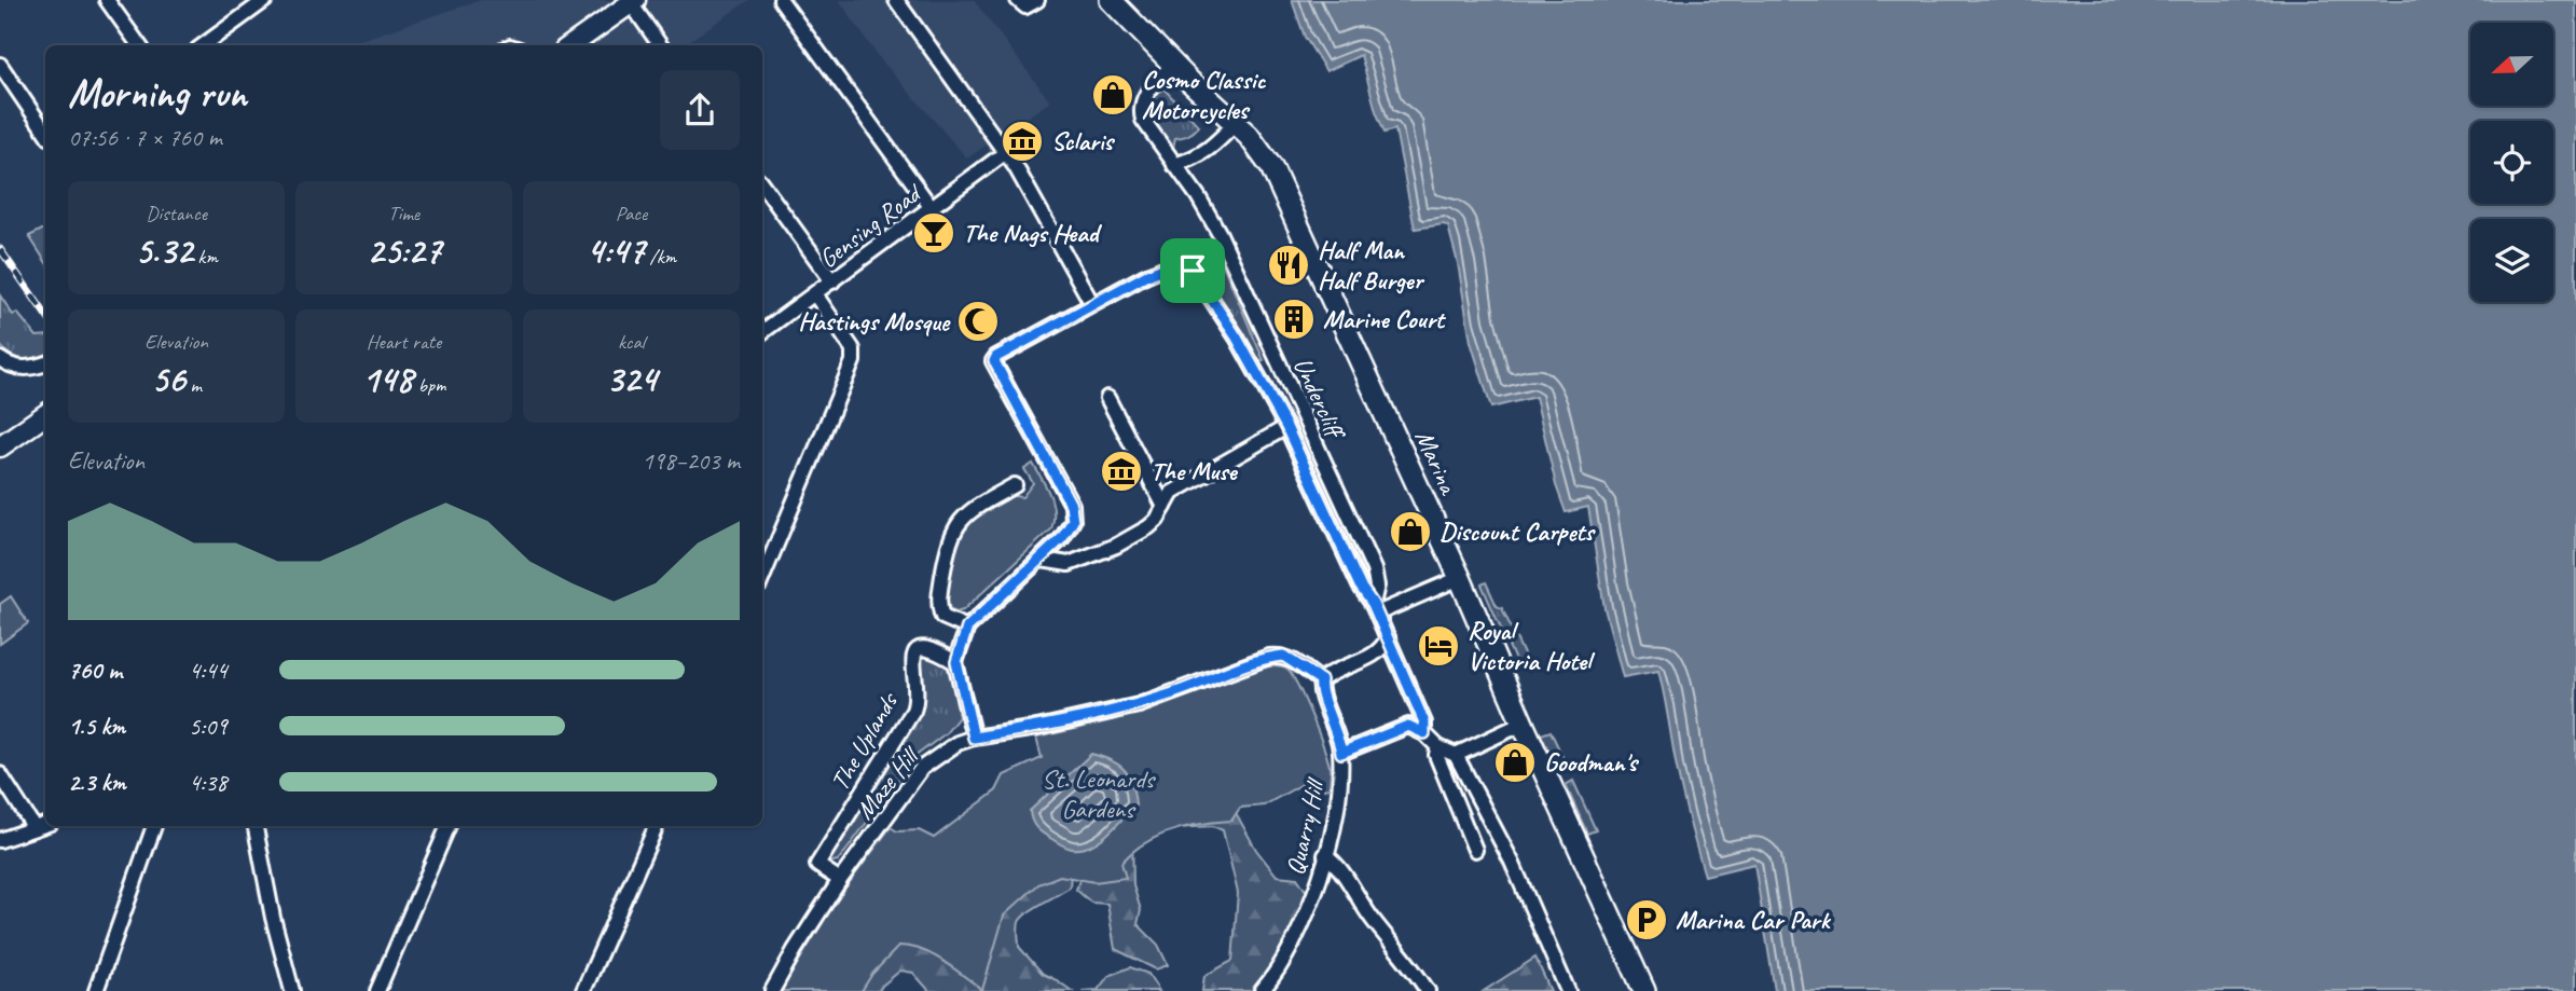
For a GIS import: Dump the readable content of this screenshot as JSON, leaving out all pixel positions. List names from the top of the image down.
{
  "streets": {
    "highway": ["Marina"],
    "street": [
      "Gensing Road",
      "Undercliff",
      "The Uplands",
      "Maze Hill",
      "Quarry Hill"
    ]
  },
  "crossings": [
    ["Undercliff", "Marina"],
    ["The Uplands", "Maze Hill"]
  ],
  "parks": ["St. Leonards Gardens"],
  "places": {
    "shop": ["Cosmo Classic Motorcycles", "Discount Carpets", "Goodman's"],
    "museum": ["Sclaris", "The Muse"],
    "bar": ["The Nags Head"],
    "restaurant": ["Half Man Half Burger"],
    "building": ["Marine Court"],
    "mosque": ["Hastings Mosque"],
    "hotel": ["Royal Victoria Hotel"],
    "parking": ["Marina Car Park"]
  },
  "north": "left",
  "page": {
    "heading": ["Morning run", "07:56 · 7 × 760 m"],
    "stats": [
      ["Distance", "5.32 km"],
      ["Time", "25:27"],
      ["Pace", "4:47 /km"],
      ["Elevation", "56 m"],
      ["Heart rate", "148 bpm"],
      ["kcal", "324"]
    ],
    "chart": ["Elevation", "198–203 m"],
    "list": [
      {
        "name": "760 m",
        "note": "4:44"
      },
      {
        "name": "1.5 km",
        "note": "5:09"
      },
      {
        "name": "2.3 km",
        "note": "4:38"
      }
    ]
  }
}
